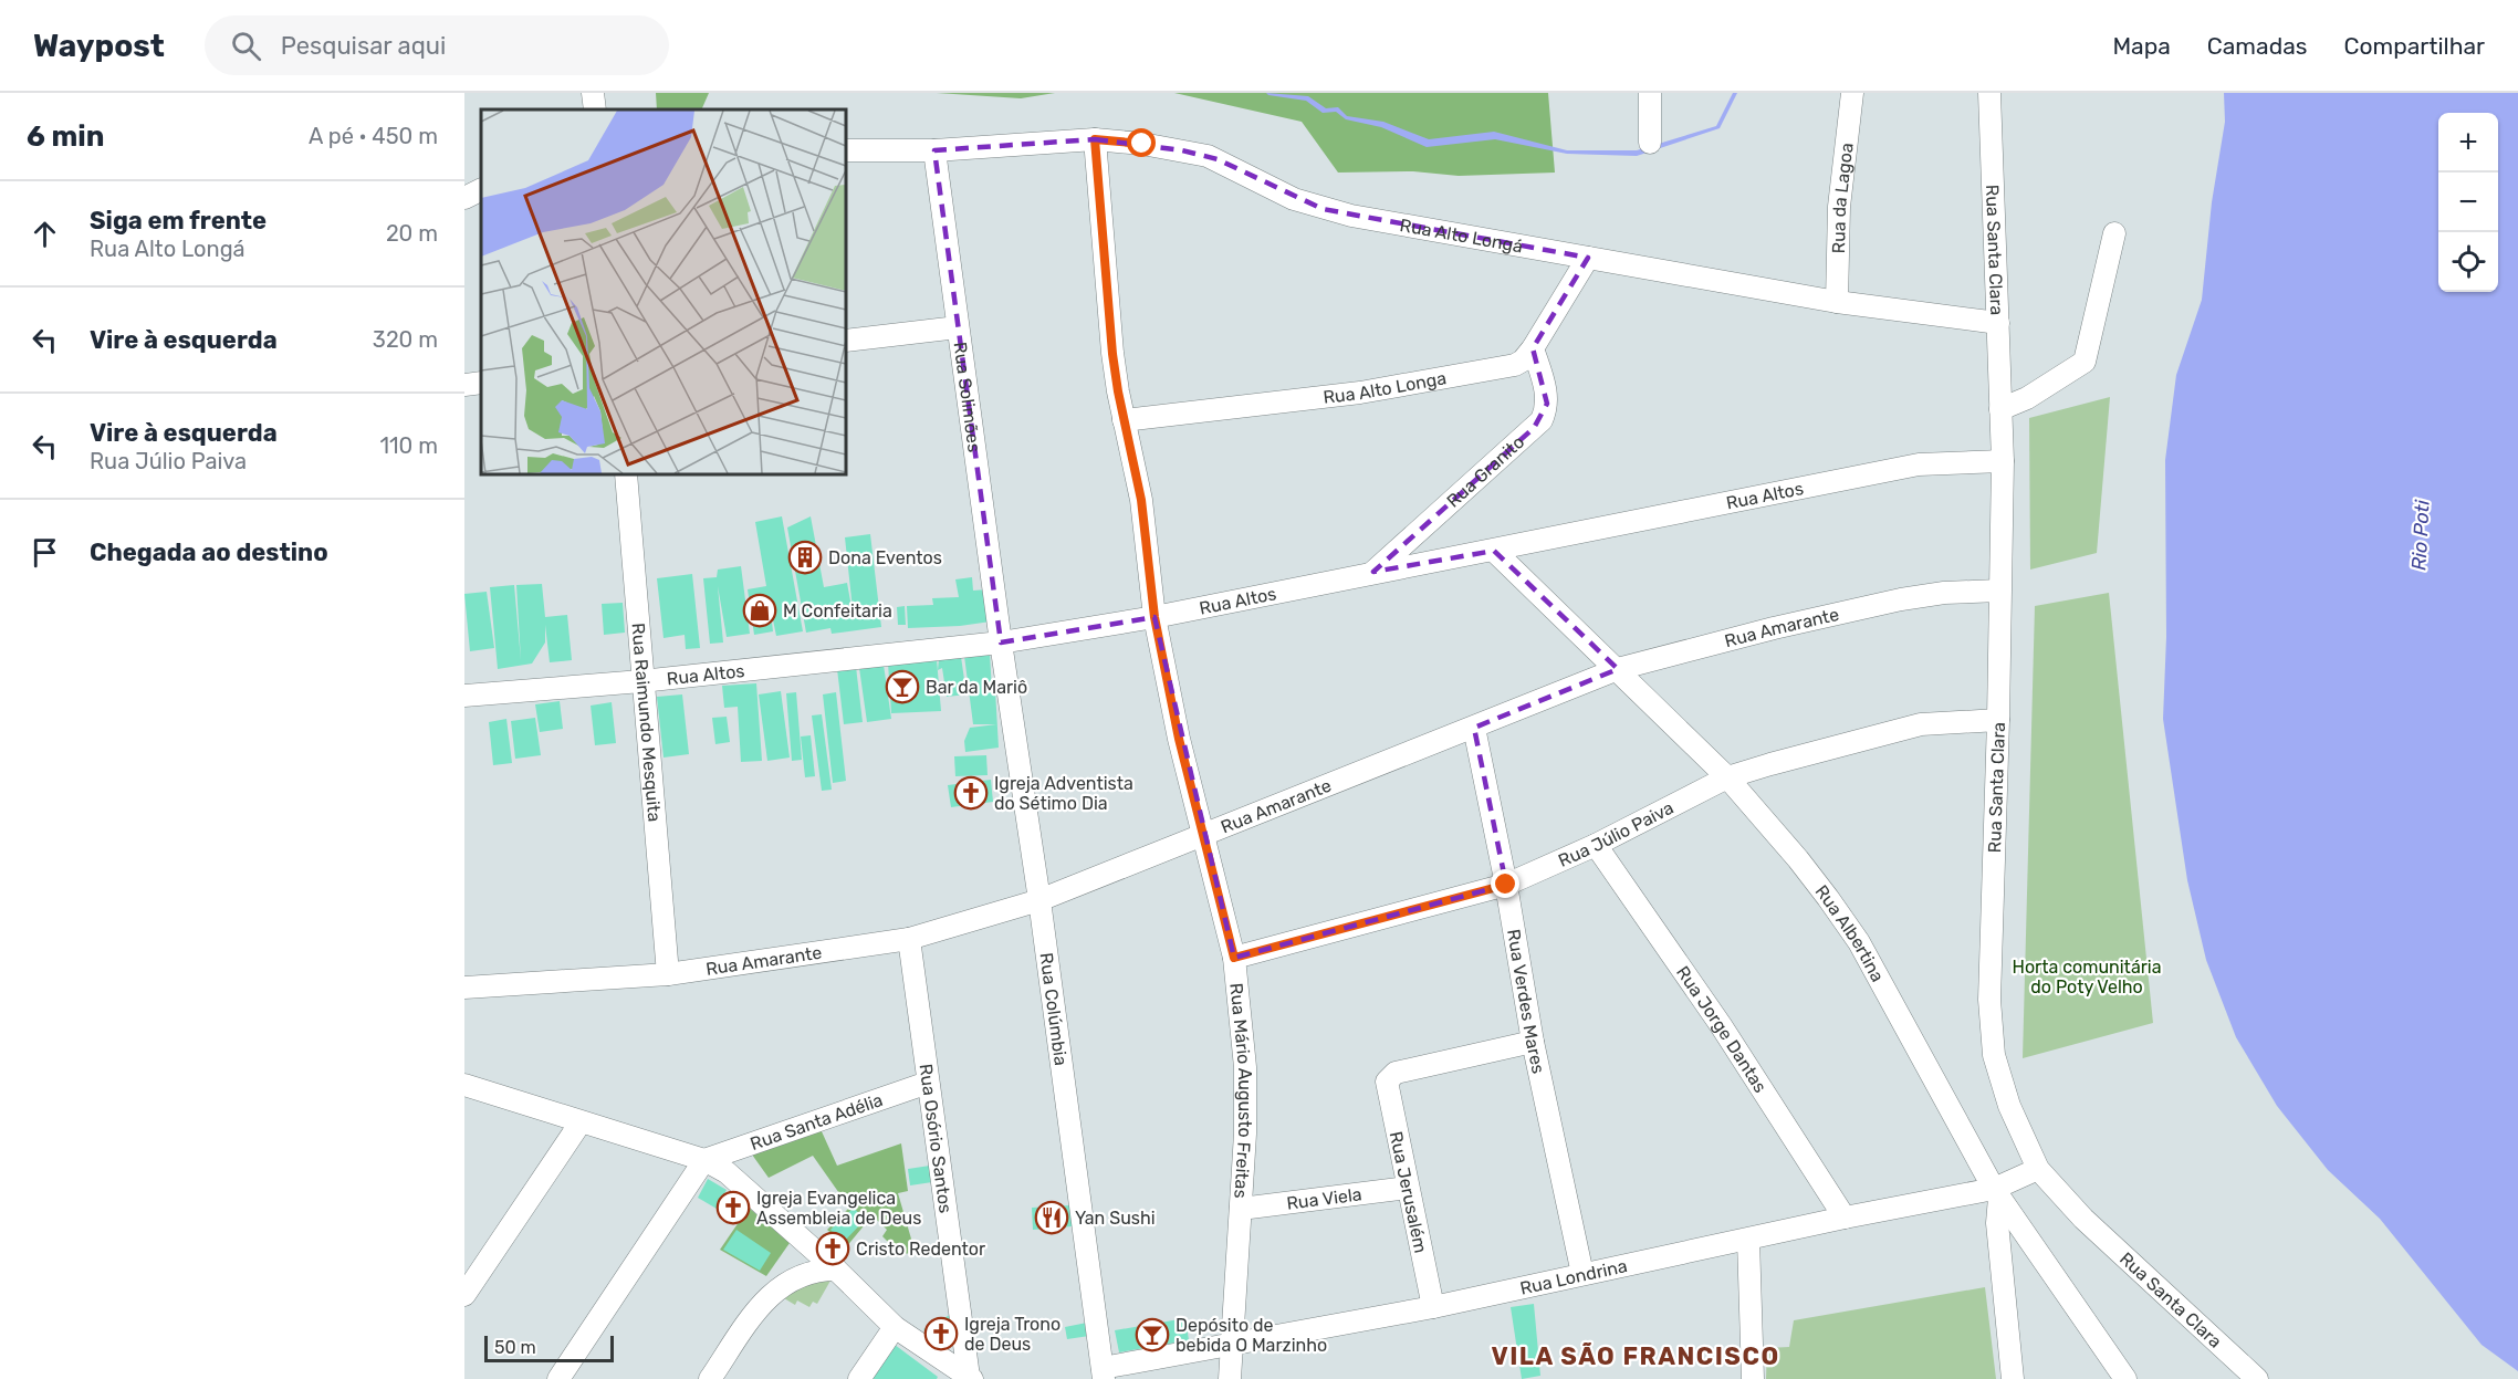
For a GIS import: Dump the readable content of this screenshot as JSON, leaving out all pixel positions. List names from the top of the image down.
{
  "streets": {
    "street": [
      "Rua da Lagoa",
      "Rua Alto Longá",
      "Rua Santa Clara",
      "Rua Alto Longa",
      "Rua Solimões",
      "Rua Granito",
      "Rua Altos",
      "Rua Amarante",
      "Rua Raimundo Mesquita",
      "Rua Júlio Paiva",
      "Rua Albertina",
      "Rua Verdes Mares",
      "Rua Colúmbia",
      "Rua Jorge Dantas",
      "Rua Mário Augusto Freitas",
      "Rua Santa Adélia",
      "Rua Osório Santos",
      "Rua Jerusalém",
      "Rua Viela",
      "Rua Londrina"
    ]
  },
  "crossings": [
    ["Rua da Lagoa", "Rua Alto Longá"],
    ["Rua Alto Longá", "Rua Santa Clara"],
    ["Rua Alto Longá", "Rua Alto Longa"],
    ["Rua Alto Longá", "Rua Solimões"],
    ["Rua Alto Longá", "Rua Mário Augusto Freitas"],
    ["Rua Santa Clara", "Rua Altos"],
    ["Rua Santa Clara", "Rua Amarante"],
    ["Rua Santa Clara", "Rua Júlio Paiva"],
    ["Rua Santa Clara", "Rua Londrina"],
    ["Rua Alto Longa", "Rua Granito"],
    ["Rua Alto Longa", "Rua Mário Augusto Freitas"],
    ["Rua Solimões", "Rua Altos"],
    ["Rua Solimões", "Rua Colúmbia"],
    ["Rua Granito", "Rua Altos"],
    ["Rua Altos", "Rua Raimundo Mesquita"],
    ["Rua Altos", "Rua Albertina"],
    ["Rua Altos", "Rua Colúmbia"],
    ["Rua Altos", "Rua Mário Augusto Freitas"],
    ["Rua Amarante", "Rua Raimundo Mesquita"],
    ["Rua Amarante", "Rua Albertina"],
    ["Rua Amarante", "Rua Verdes Mares"],
    ["Rua Amarante", "Rua Colúmbia"],
    ["Rua Amarante", "Rua Mário Augusto Freitas"],
    ["Rua Amarante", "Rua Osório Santos"],
    ["Rua Júlio Paiva", "Rua Albertina"],
    ["Rua Júlio Paiva", "Rua Verdes Mares"],
    ["Rua Júlio Paiva", "Rua Jorge Dantas"],
    ["Rua Júlio Paiva", "Rua Mário Augusto Freitas"],
    ["Rua Albertina", "Rua Londrina"],
    ["Rua Verdes Mares", "Rua Jerusalém"],
    ["Rua Verdes Mares", "Rua Londrina"],
    ["Rua Colúmbia", "Rua Londrina"],
    ["Rua Jorge Dantas", "Rua Londrina"],
    ["Rua Mário Augusto Freitas", "Rua Viela"],
    ["Rua Mário Augusto Freitas", "Rua Londrina"],
    ["Rua Santa Adélia", "Rua Osório Santos"],
    ["Rua Jerusalém", "Rua Viela"],
    ["Rua Jerusalém", "Rua Londrina"]
  ],
  "districts": ["VILA SÃO FRANCISCO"],
  "water": ["Rio Poti"],
  "parks": ["Horta comunitária do Poty Velho"],
  "places": {
    "building": ["Dona Eventos"],
    "shop": ["M Confeitaria"],
    "bar": ["Bar da Mariô", "Depósito de bebida O Marzinho"],
    "church": [
      "Igreja Adventista do Sétimo Dia",
      "Igreja Evangelica Assembleia de Deus",
      "Cristo Redentor",
      "Igreja Trono de Deus"
    ],
    "restaurant": ["Yan Sushi"]
  },
  "scale_bar": "50 m",
  "page": {
    "header": "Waypost",
    "search": "Pesquisar aqui",
    "nav": ["Mapa", "Camadas", "Compartilhar"],
    "heading": ["6 min", "A pé · 450 m"],
    "map_buttons": ["+", "−"],
    "list": [
      ["Siga em frente", "Rua Alto Longá", "20 m"],
      ["Vire à esquerda", "320 m"],
      ["Vire à esquerda", "Rua Júlio Paiva", "110 m"],
      "Chegada ao destino"
    ],
    "scale": "50 m"
  }
}
